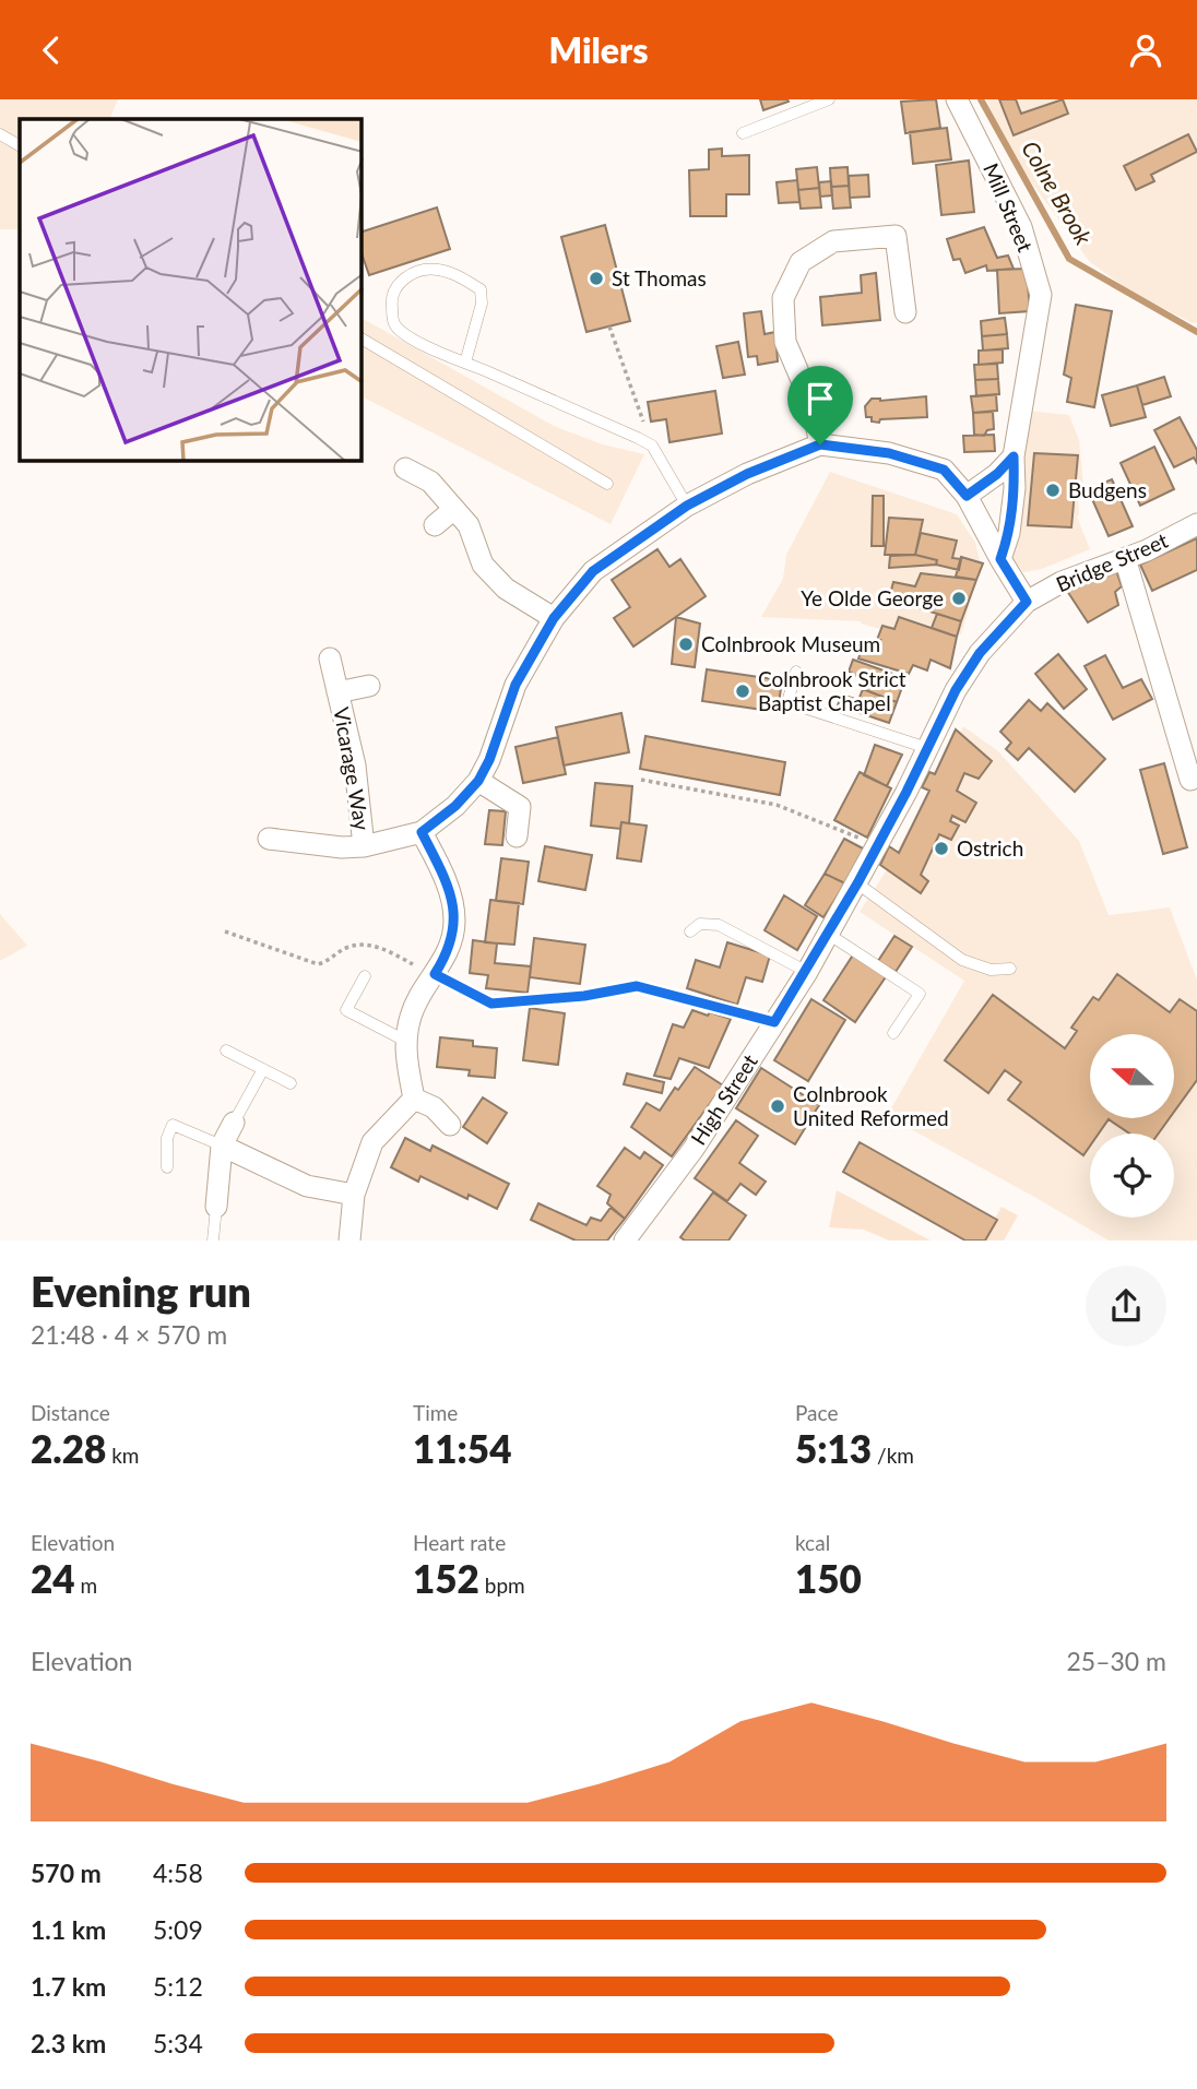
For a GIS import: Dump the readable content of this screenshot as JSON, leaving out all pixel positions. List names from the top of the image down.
{
  "streets": {
    "street": [
      "Mill Street",
      "Bridge Street",
      "Vicarage Way",
      "High Street"
    ]
  },
  "crossings": [
    ["Mill Street", "Vicarage Way"],
    ["Bridge Street", "Vicarage Way"],
    ["Bridge Street", "High Street"],
    ["Vicarage Way", "High Street"]
  ],
  "water": ["Colne Brook"],
  "places": [
    "St Thomas",
    "Budgens",
    "Ye Olde George",
    "Colnbrook Museum",
    "Colnbrook Strict Baptist Chapel",
    "Ostrich",
    "Colnbrook United Reformed"
  ],
  "north": "left",
  "page": {
    "header": "Milers",
    "heading": ["Evening run", "21:48 · 4 × 570 m"],
    "stats": [
      ["Distance", "2.28 km"],
      ["Time", "11:54"],
      ["Pace", "5:13 /km"],
      ["Elevation", "24 m"],
      ["Heart rate", "152 bpm"],
      ["kcal", "150"]
    ],
    "chart": ["Elevation", "25–30 m"],
    "list": [
      {
        "name": "570 m",
        "note": "4:58"
      },
      {
        "name": "1.1 km",
        "note": "5:09"
      },
      {
        "name": "1.7 km",
        "note": "5:12"
      },
      {
        "name": "2.3 km",
        "note": "5:34"
      }
    ]
  }
}
